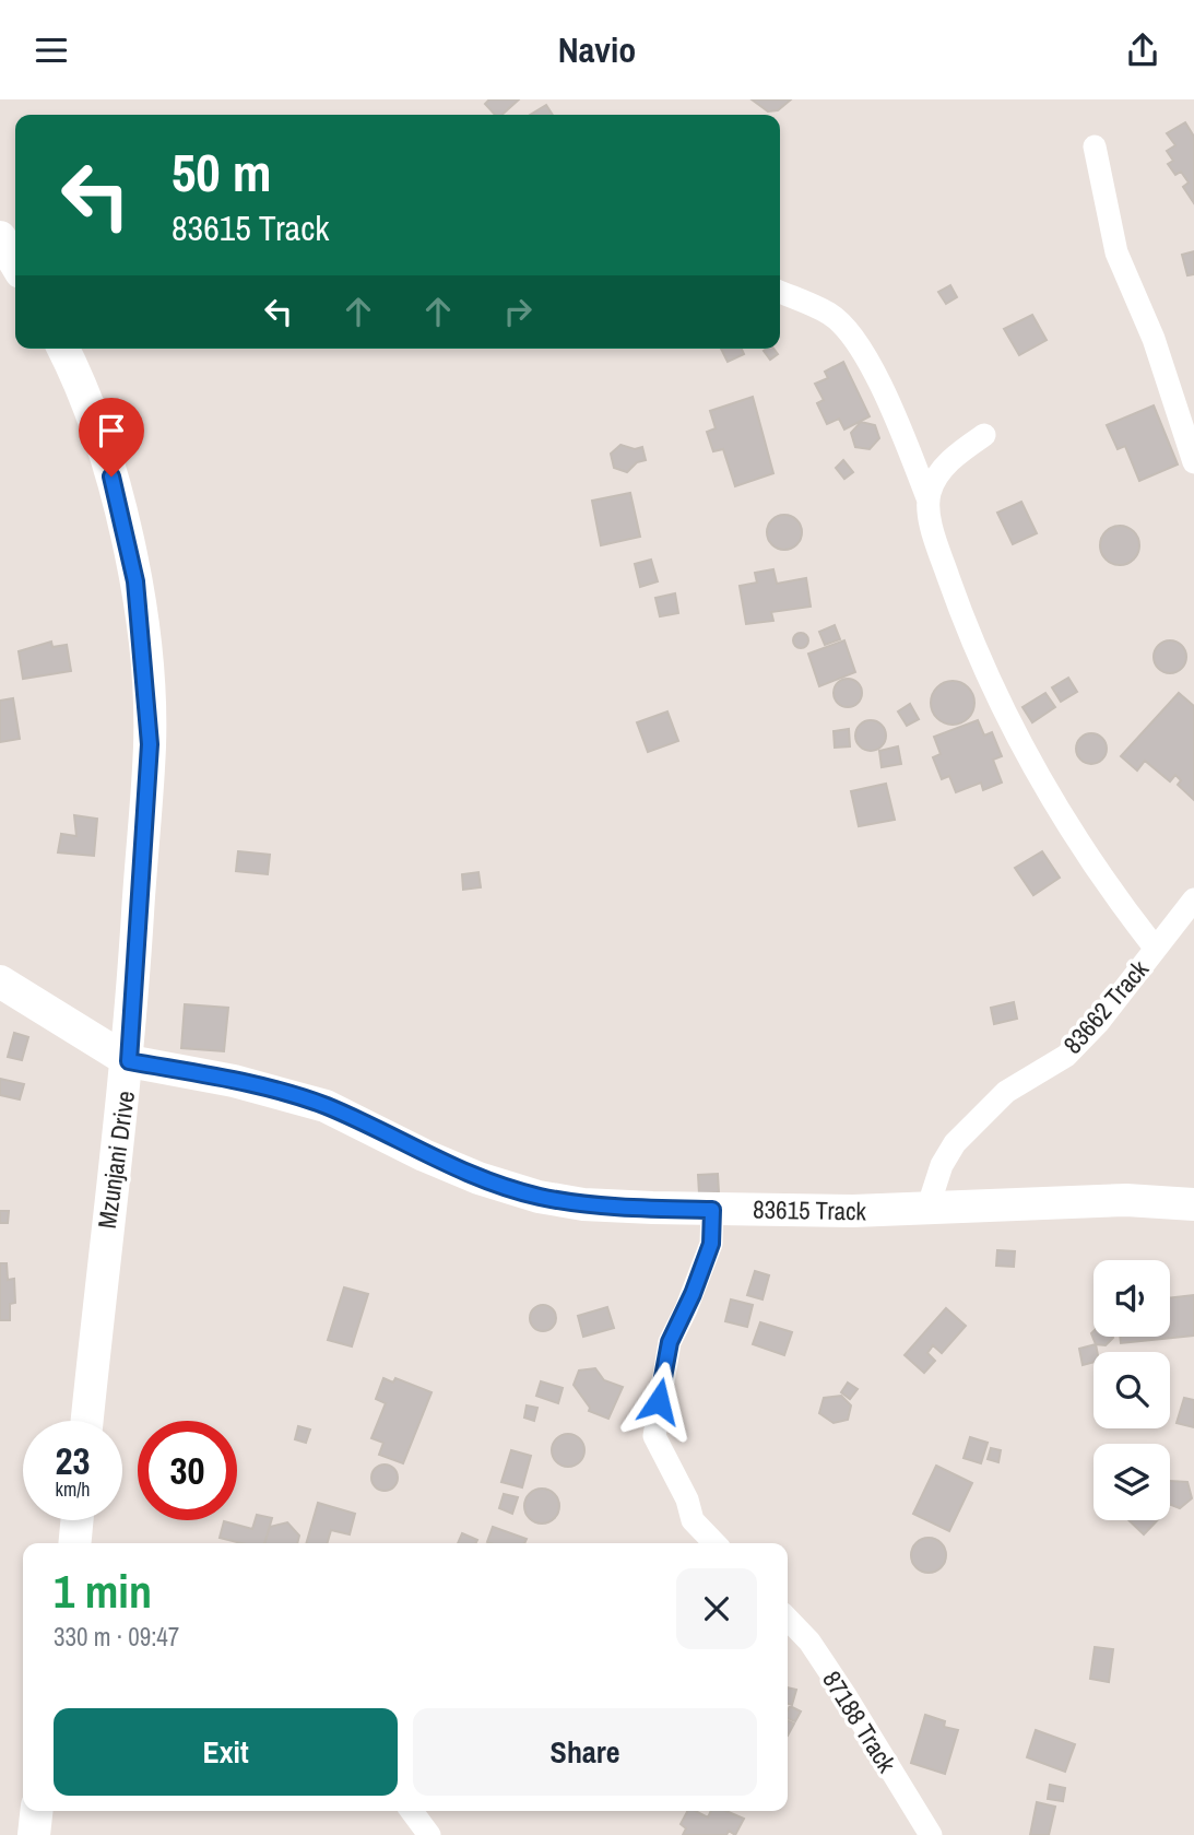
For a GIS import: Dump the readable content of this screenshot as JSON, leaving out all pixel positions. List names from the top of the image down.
{
  "streets": {
    "street": [
      "83662 Track",
      "Mzunjani Drive",
      "83615 Track",
      "87188 Track"
    ]
  },
  "crossings": [
    ["83662 Track", "83615 Track"],
    ["Mzunjani Drive", "83615 Track"]
  ],
  "page": {
    "header": "Navio",
    "turn": ["50 m", "83615 Track"],
    "speed": "23 km/h",
    "limit": "30",
    "heading": ["1 min", "330 m · 09:47"],
    "buttons": ["Exit", "Share"]
  }
}
